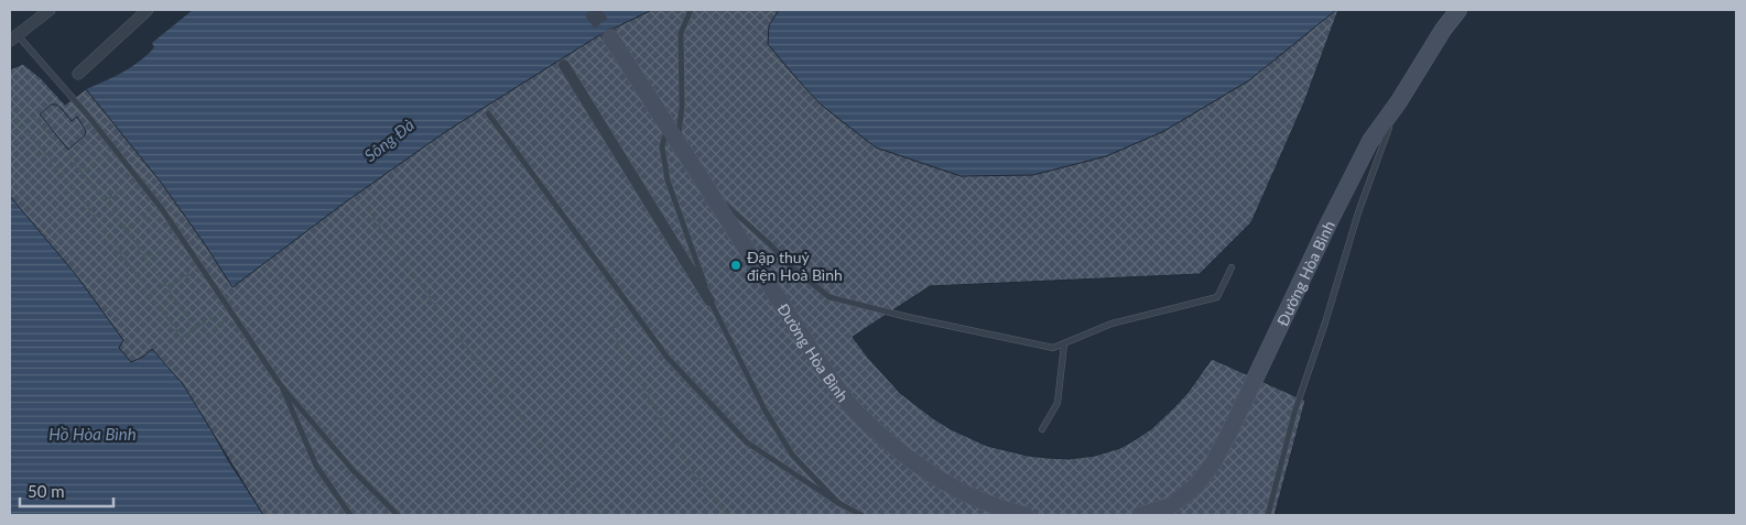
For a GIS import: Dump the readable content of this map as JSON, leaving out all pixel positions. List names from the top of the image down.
{
  "streets": {
    "main road": ["Đường Hòa Bình"]
  },
  "water": ["Sông Đà", "Hồ Hòa Bình"],
  "places": ["Đập thuỷ điện Hoà Bình"],
  "scale_bar": "50 m"
}
